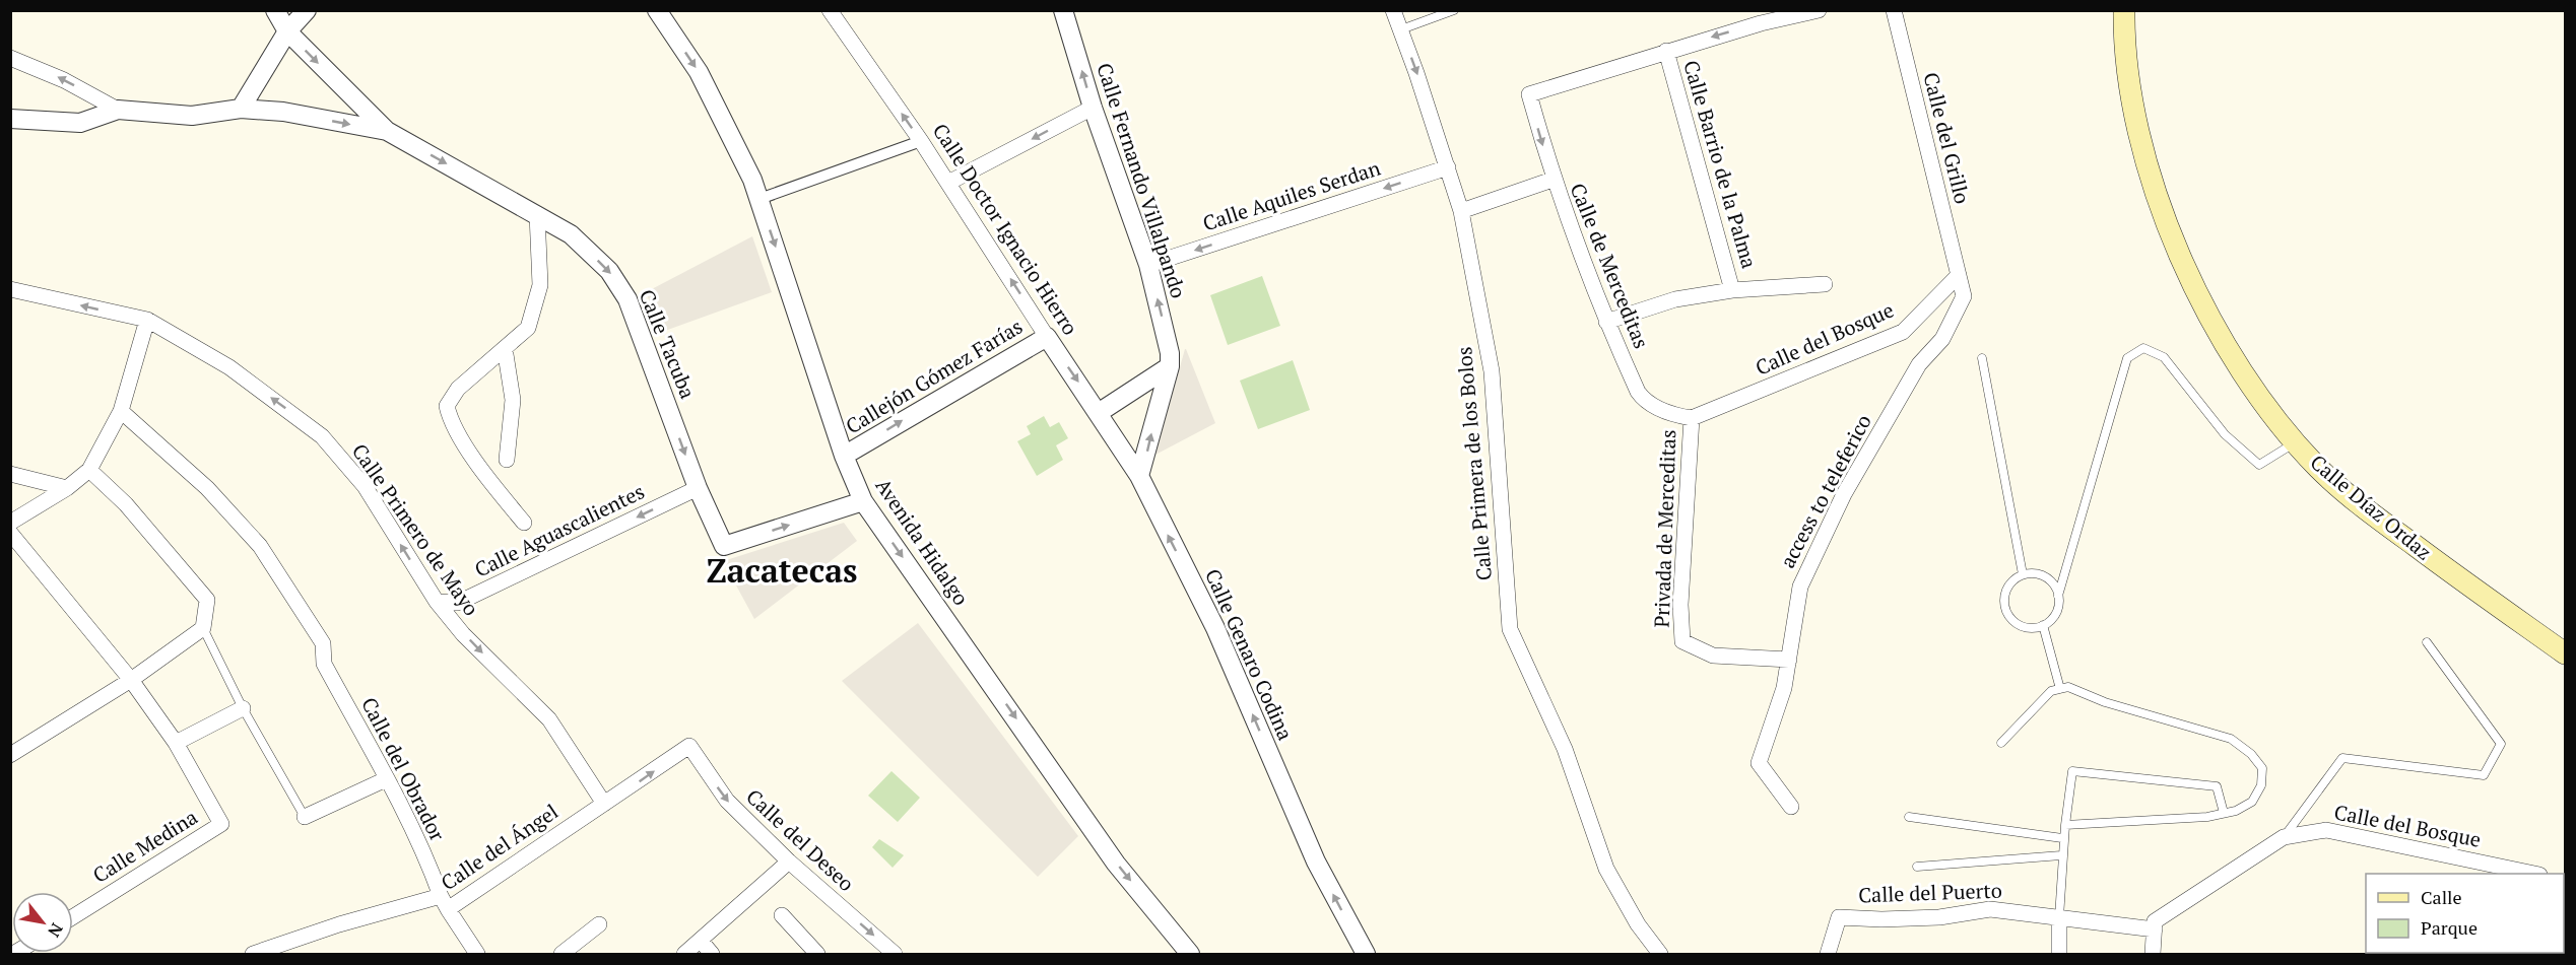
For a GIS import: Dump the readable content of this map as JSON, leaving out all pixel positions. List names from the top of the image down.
{
  "streets": {
    "main road": ["Calle Díaz Ordaz"],
    "street": [
      "Calle del Grillo",
      "Calle Barrio de la Palma",
      "Calle Fernando Villalpando",
      "Calle Aquiles Serdan",
      "Calle Doctor Ignacio Hierro",
      "Calle de Merceditas",
      "Calle del Bosque",
      "Calle Tacuba",
      "Callejón Gómez Farías",
      "Calle Primera de los Bolos",
      "access to teleferico",
      "Privada de Merceditas",
      "Calle Primero de Mayo",
      "Calle Aguascalientes",
      "Avenida Hidalgo",
      "Calle Genaro Codina",
      "Calle del Obrador",
      "Calle del Deseo",
      "Calle Medina",
      "Calle del Ángel",
      "Calle del Puerto"
    ]
  },
  "crossings": [
    ["Calle del Grillo", "Calle del Bosque"],
    ["Calle del Grillo", "access to teleferico"],
    ["Calle Barrio de la Palma", "Calle de Merceditas"],
    ["Calle Fernando Villalpando", "Calle Aquiles Serdan"],
    ["Calle Aquiles Serdan", "Calle Primera de los Bolos"],
    ["Calle Doctor Ignacio Hierro", "Callejón Gómez Farías"],
    ["Calle Doctor Ignacio Hierro", "Calle Genaro Codina"],
    ["Calle de Merceditas", "Calle del Bosque"],
    ["Calle de Merceditas", "Privada de Merceditas"],
    ["Calle del Bosque", "access to teleferico"],
    ["Calle del Bosque", "Privada de Merceditas"],
    ["Calle del Bosque", "Calle del Puerto"],
    ["Calle Tacuba", "Calle Aguascalientes"],
    ["Calle Tacuba", "Avenida Hidalgo"],
    ["Callejón Gómez Farías", "Avenida Hidalgo"],
    ["access to teleferico", "Privada de Merceditas"],
    ["Calle Primero de Mayo", "Calle Aguascalientes"],
    ["Calle Primero de Mayo", "Calle del Ángel"],
    ["Calle del Obrador", "Calle del Ángel"],
    ["Calle del Deseo", "Calle del Ángel"]
  ],
  "one_way": [
    "Calle Fernando Villalpando",
    "Calle Aquiles Serdan",
    "Calle Tacuba",
    "Callejón Gómez Farías",
    "Calle Aguascalientes",
    "Avenida Hidalgo",
    "Calle Genaro Codina",
    "Calle del Deseo"
  ],
  "districts": ["Zacatecas"],
  "legend": ["Calle", "Parque"],
  "north": "bottom right"
}
